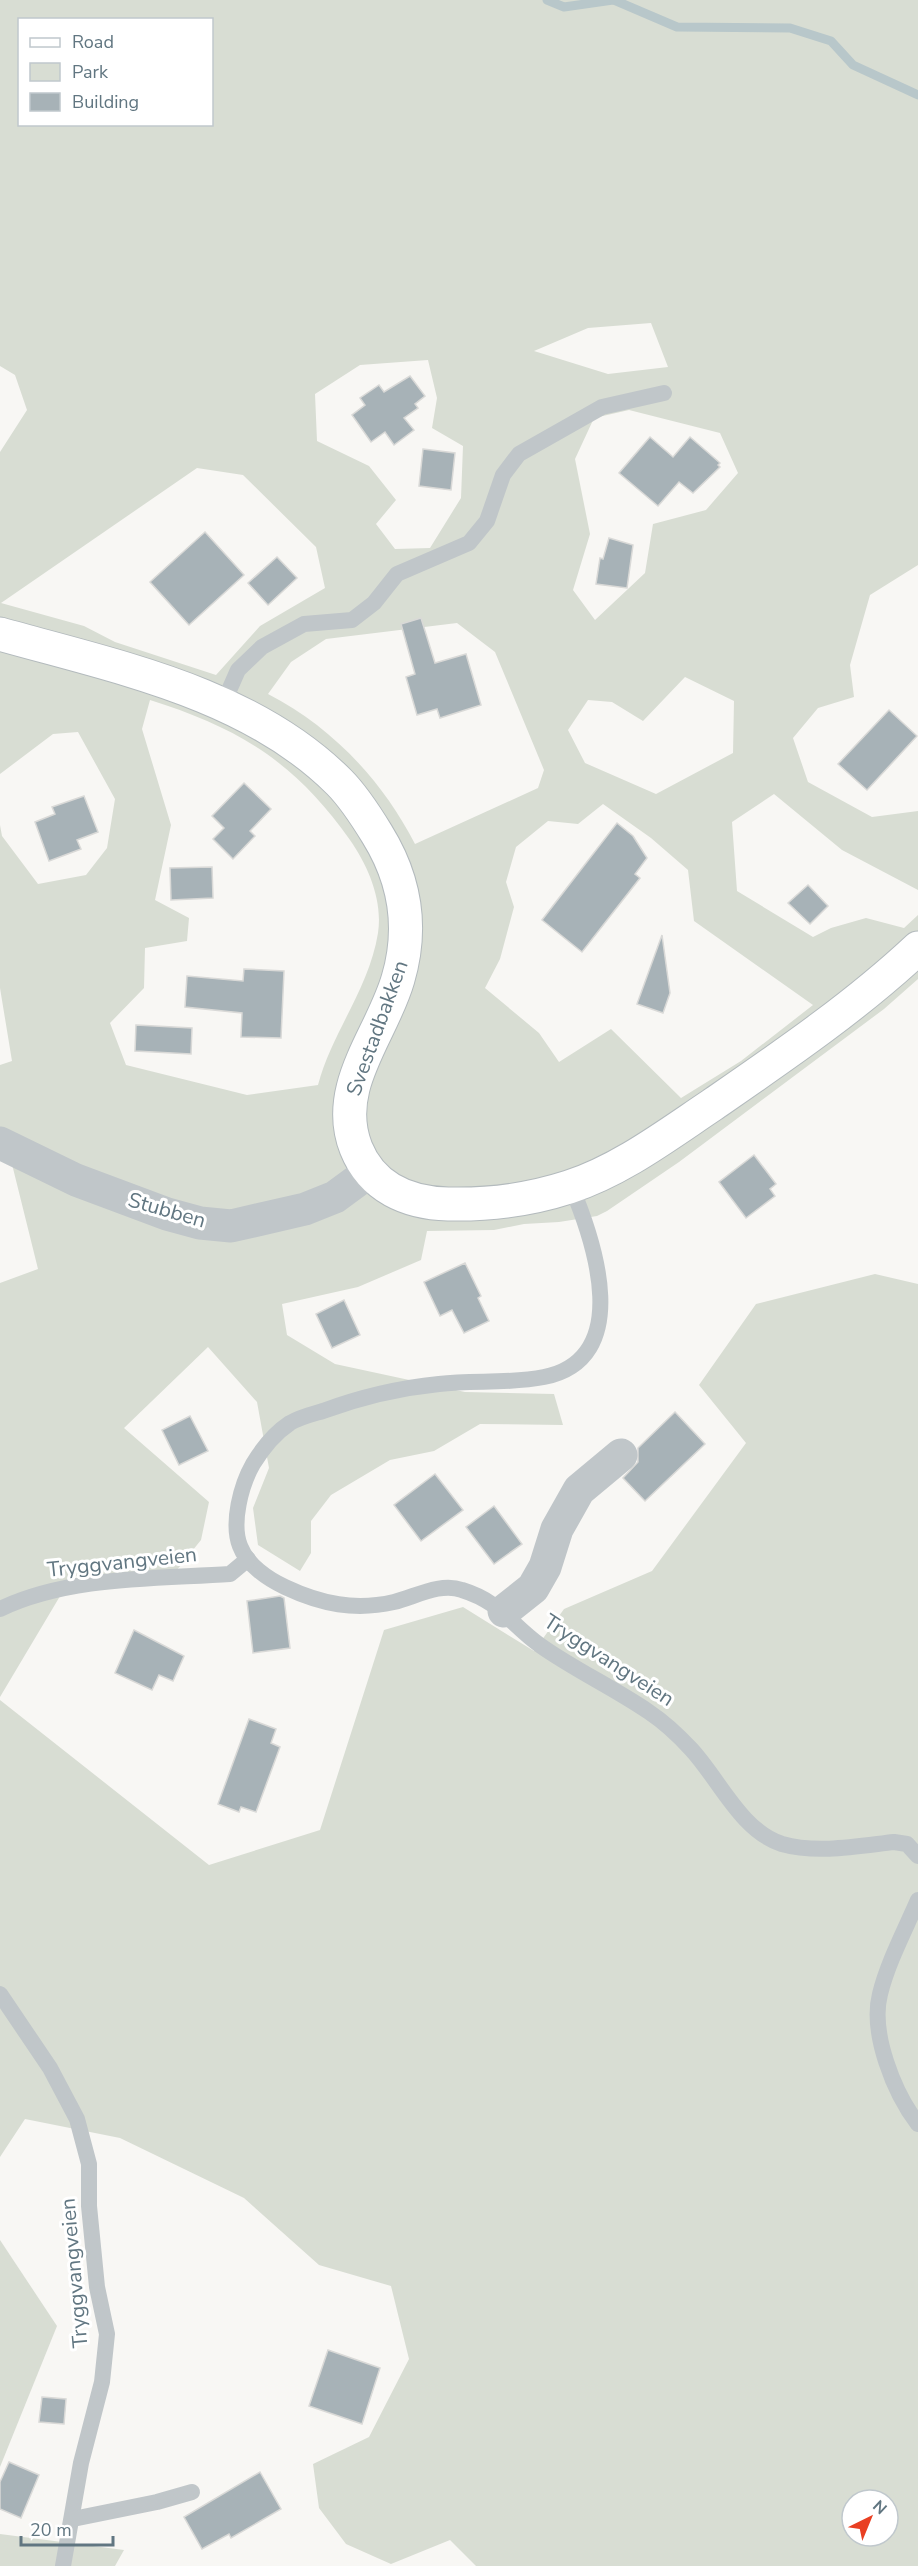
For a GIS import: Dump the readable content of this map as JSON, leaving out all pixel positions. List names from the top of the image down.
{
  "streets": {
    "main road": ["Svestadbakken"],
    "street": ["Stubben"],
    "lane": ["Tryggvangveien"]
  },
  "crossings": [
    ["Svestadbakken", "Stubben"],
    ["Svestadbakken", "Tryggvangveien"]
  ],
  "legend": ["Road", "Park", "Building"],
  "scale_bar": "20 m",
  "north": "top right"
}
